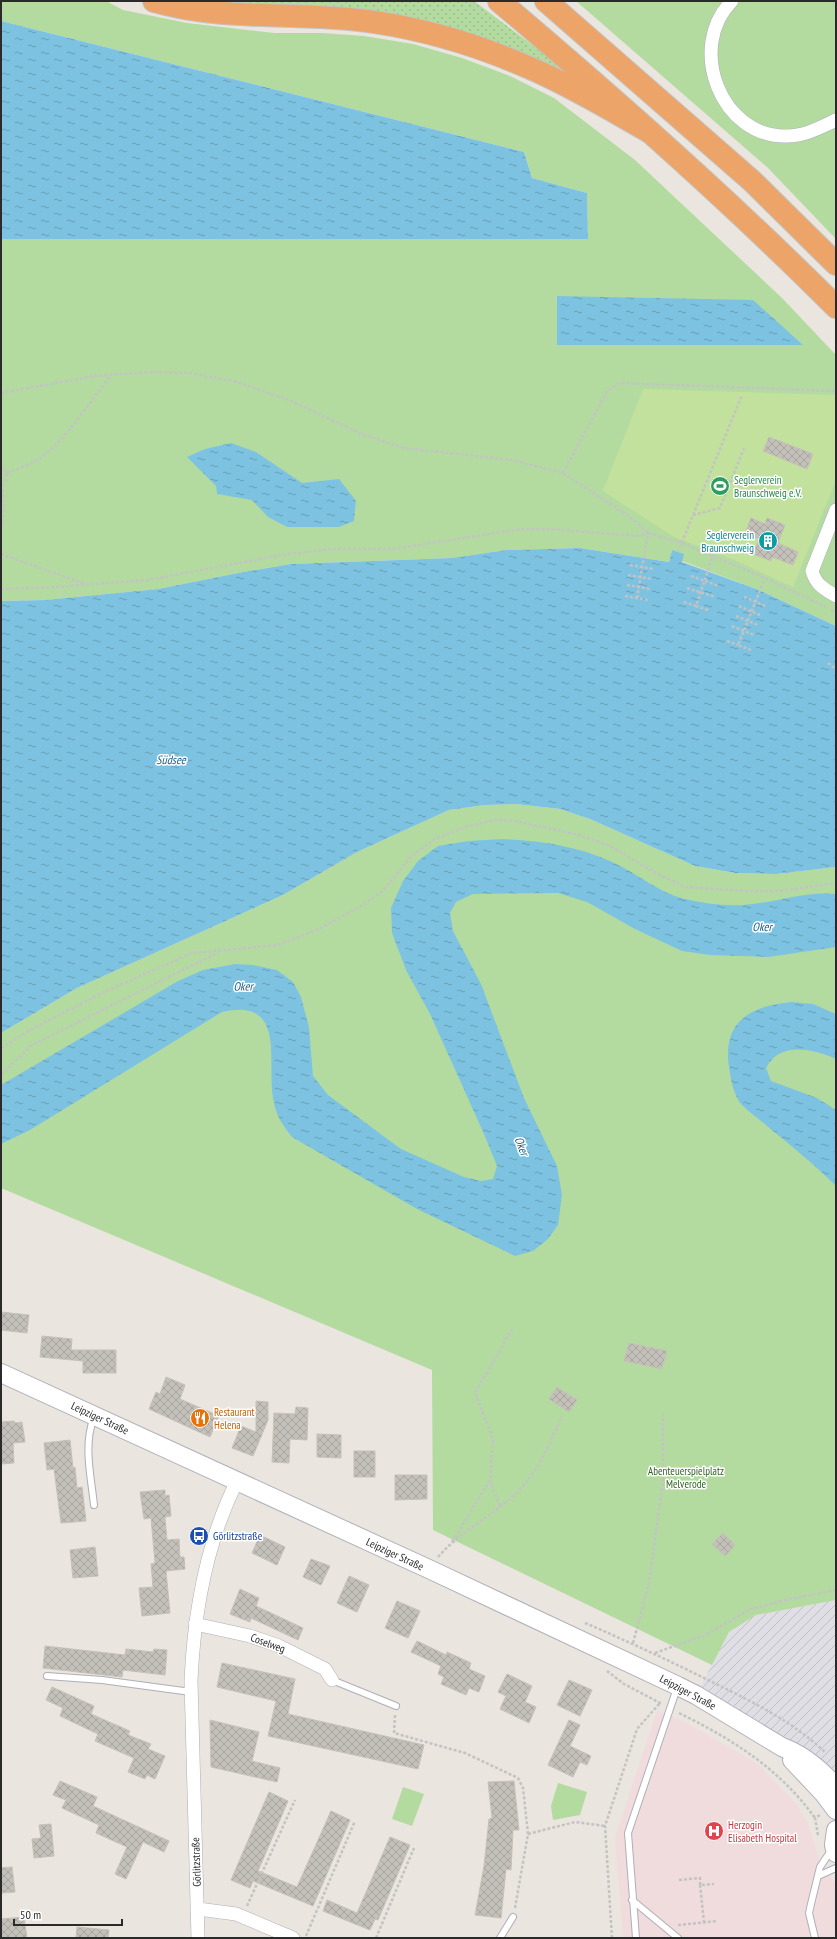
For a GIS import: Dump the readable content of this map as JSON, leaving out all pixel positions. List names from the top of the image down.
{
  "streets": {
    "street": ["Leipziger Straße", "Coselweg", "Görlitzstraße"]
  },
  "crossings": [
    ["Leipziger Straße", "Görlitzstraße"],
    ["Coselweg", "Görlitzstraße"]
  ],
  "water": ["Südsee", "Oker"],
  "parks": ["Abenteuerspielplatz Melverode"],
  "places": {
    "sports": ["Seglerverein Braunschweig e.V."],
    "building": ["Seglerverein Braunschweig"],
    "restaurant": ["Restaurant Helena"],
    "bus stop": ["Görlitzstraße"],
    "hospital": ["Herzogin Elisabeth Hospital"]
  },
  "scale_bar": "50 m"
}
